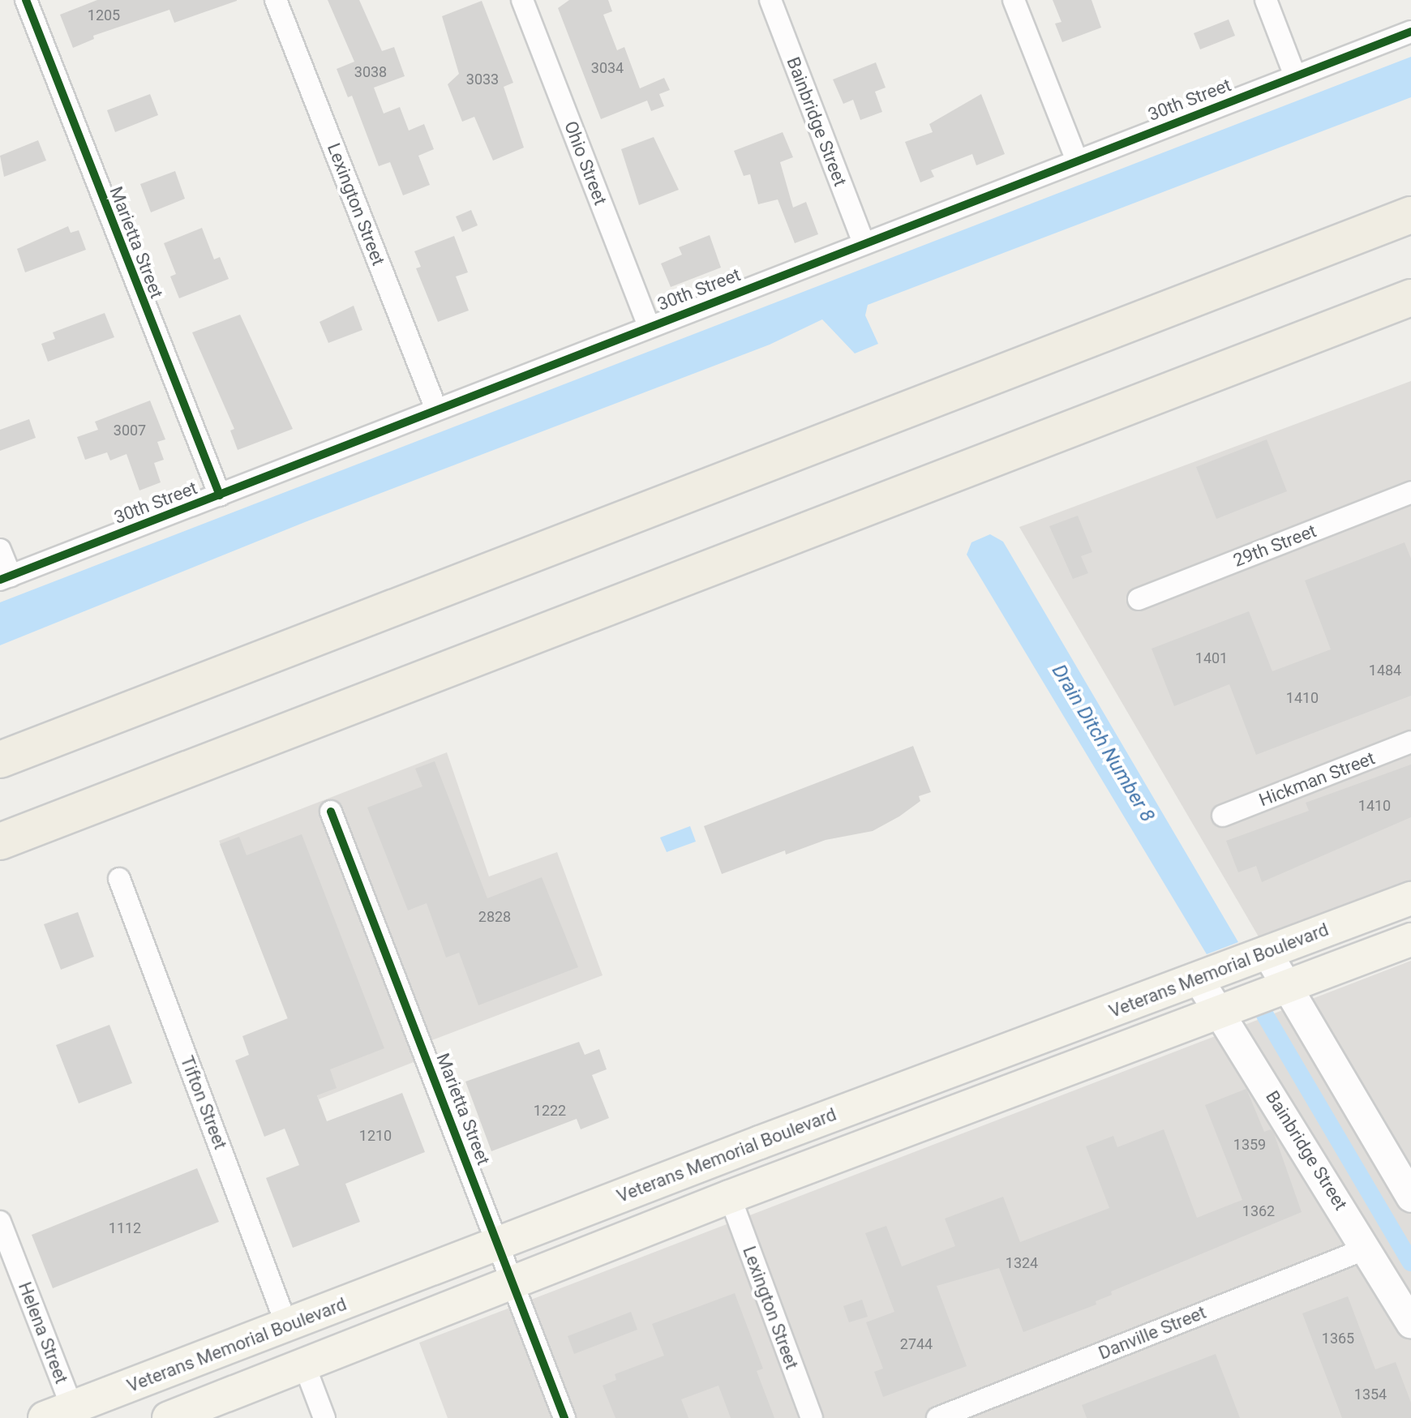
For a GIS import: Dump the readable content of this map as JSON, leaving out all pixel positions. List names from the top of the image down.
{
  "streets": {
    "main road": ["Veterans Memorial Boulevard"],
    "street": [
      "30th Street",
      "Bainbridge Street",
      "Ohio Street",
      "Lexington Street",
      "Marietta Street",
      "29th Street",
      "Hickman Street",
      "Tifton Street",
      "Helena Street",
      "Danville Street"
    ]
  },
  "crossings": [
    ["30th Street", "Bainbridge Street"],
    ["30th Street", "Ohio Street"],
    ["30th Street", "Lexington Street"],
    ["30th Street", "Marietta Street"],
    ["Bainbridge Street", "Veterans Memorial Boulevard"],
    ["Bainbridge Street", "Danville Street"],
    ["Marietta Street", "Veterans Memorial Boulevard"],
    ["Veterans Memorial Boulevard", "Tifton Street"],
    ["Veterans Memorial Boulevard", "Helena Street"]
  ],
  "water": ["Drain Ditch Number 8"],
  "house_numbers": [
    "1205",
    "3034",
    "3038",
    "3033",
    "3007",
    "1401",
    "1484",
    "1410",
    "1410",
    "2828",
    "1222",
    "1210",
    "1359",
    "1362",
    "1112",
    "1324",
    "1365",
    "2744",
    "1354"
  ]
}
